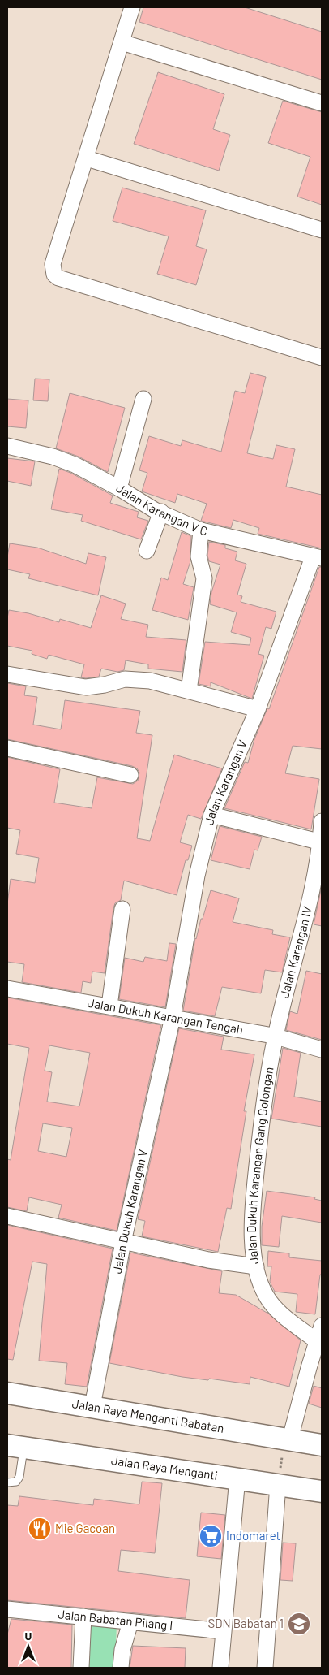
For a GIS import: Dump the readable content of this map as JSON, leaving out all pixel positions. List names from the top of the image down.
{
  "streets": {
    "main road": ["Jalan Raya Menganti Babatan", "Jalan Raya Menganti"],
    "street": [
      "Jalan Karangan V C",
      "Jalan Karangan V",
      "Jalan Karangan IV",
      "Jalan Dukuh Karangan Tengah",
      "Jalan Dukuh Karangan Gang Golongan",
      "Jalan Dukuh Karangan V",
      "Jalan Babatan Pilang I"
    ]
  },
  "crossings": [
    ["Jalan Karangan V C", "Jalan Karangan V"],
    ["Jalan Karangan V", "Jalan Dukuh Karangan Tengah"],
    ["Jalan Karangan V", "Jalan Dukuh Karangan V"],
    ["Jalan Karangan IV", "Jalan Dukuh Karangan Tengah"],
    ["Jalan Karangan IV", "Jalan Dukuh Karangan Gang Golongan"],
    ["Jalan Dukuh Karangan Tengah", "Jalan Dukuh Karangan Gang Golongan"],
    ["Jalan Dukuh Karangan Tengah", "Jalan Dukuh Karangan V"],
    ["Jalan Dukuh Karangan V", "Jalan Raya Menganti Babatan"]
  ],
  "places": {
    "restaurant": ["Mie Gacoan"],
    "supermarket": ["Indomaret"],
    "school or university": ["SDN Babatan 1"]
  },
  "north": "top"
}
